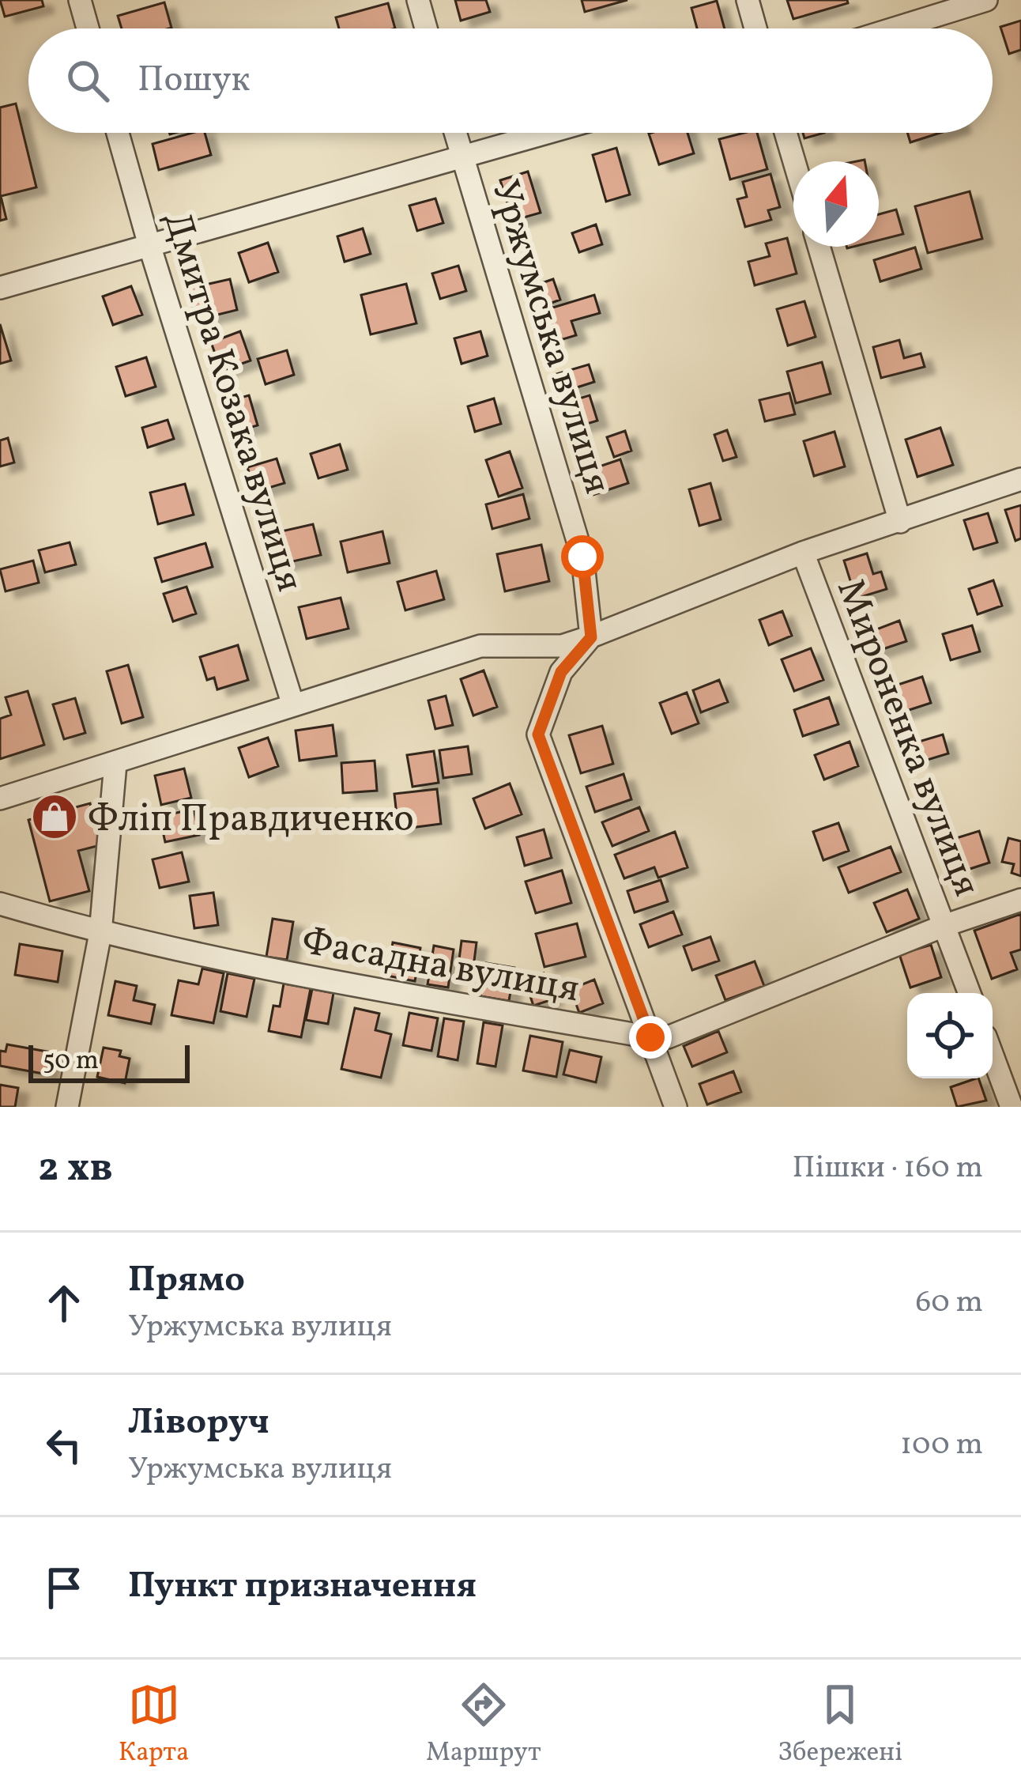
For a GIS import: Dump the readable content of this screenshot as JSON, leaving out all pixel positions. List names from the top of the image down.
{
  "streets": {
    "street": [
      "Уржумська вулиця",
      "Дмитра Козака вулиця",
      "Мироненка вулиця",
      "Фасадна вулиця"
    ]
  },
  "crossings": [
    ["Мироненка вулиця", "Фасадна вулиця"]
  ],
  "places": {
    "shop": ["Фліп Правдиченко"]
  },
  "scale_bar": "50 m",
  "north": "top",
  "page": {
    "search": "Пошук",
    "scale": "50 m",
    "heading": ["2 хв", "Пішки · 160 m"],
    "list": [
      ["Прямо", "Уржумська вулиця", "60 m"],
      ["Ліворуч", "Уржумська вулиця", "100 m"],
      "Пункт призначення"
    ],
    "nav": ["Карта", "Маршрут", "Збережені"]
  }
}
